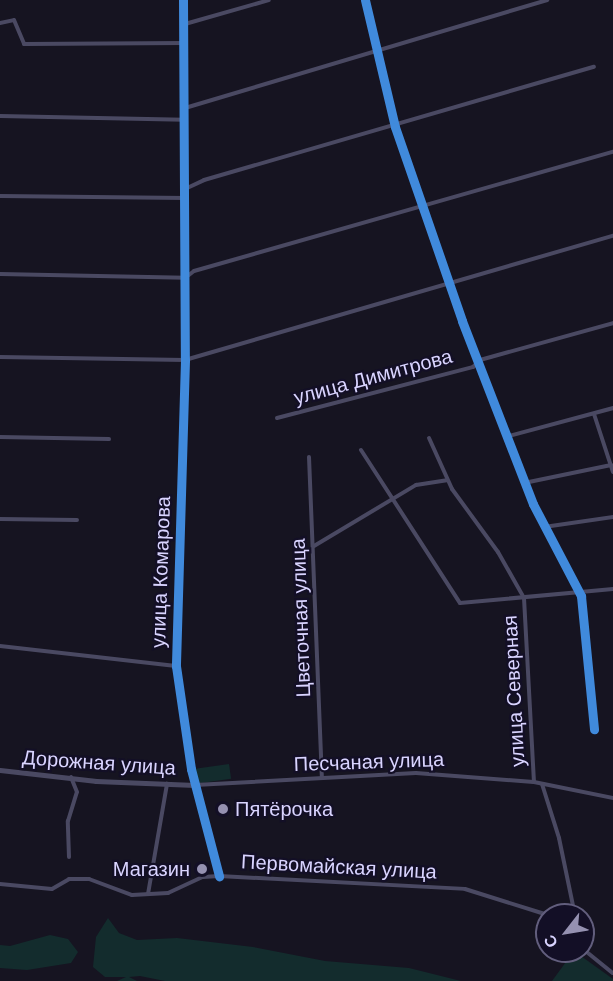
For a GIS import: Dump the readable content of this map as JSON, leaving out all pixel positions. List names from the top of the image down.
{
  "streets": {
    "street": [
      "улица Димитрова",
      "улица Комарова",
      "Цветочная улица",
      "улица Северная",
      "Песчаная улица",
      "Дорожная улица",
      "Первомайская улица"
    ]
  },
  "crossings": [
    ["улица Комарова", "Песчаная улица"],
    ["улица Комарова", "Дорожная улица"],
    ["улица Комарова", "Первомайская улица"],
    ["Цветочная улица", "Песчаная улица"],
    ["улица Северная", "Песчаная улица"],
    ["Песчаная улица", "Дорожная улица"],
    ["Песчаная улица", "Первомайская улица"],
    ["Дорожная улица", "Первомайская улица"]
  ],
  "places": ["Пятёрочка", "Магазин"],
  "north": "bottom left"
}
